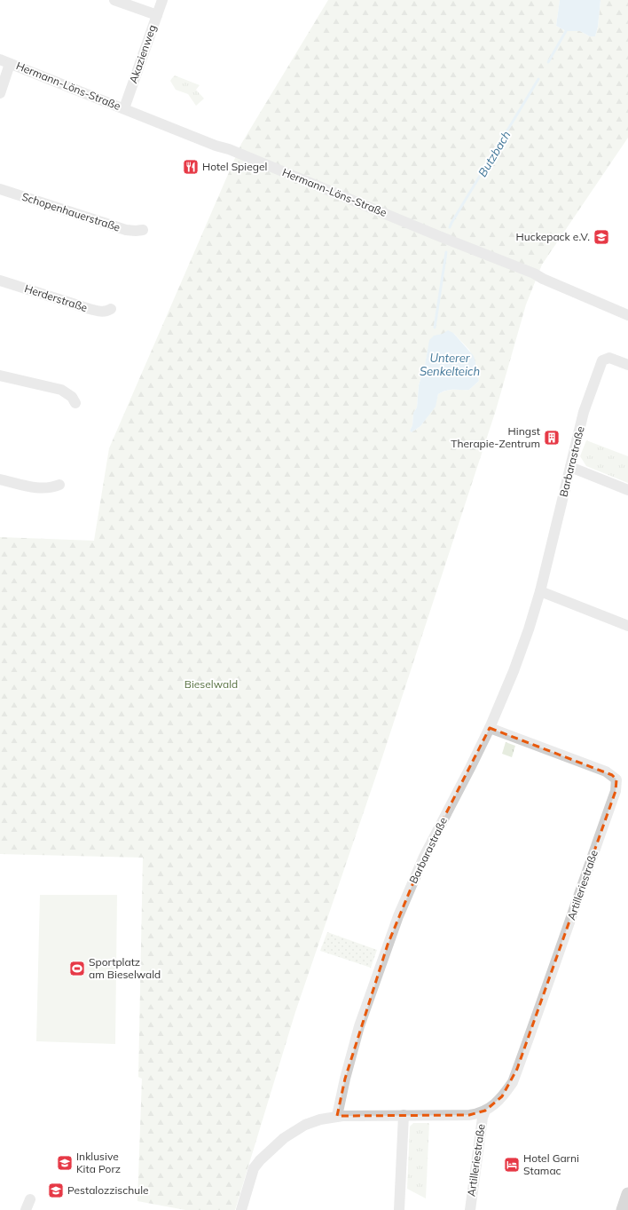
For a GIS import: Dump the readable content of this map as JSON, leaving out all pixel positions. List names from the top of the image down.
{
  "streets": {
    "street": [
      "Akazienweg",
      "Hermann-Löns-Straße",
      "Schopenhauerstraße",
      "Herderstraße",
      "Barbarastraße",
      "Artilleriestraße"
    ]
  },
  "crossings": [
    ["Akazienweg", "Hermann-Löns-Straße"],
    ["Barbarastraße", "Artilleriestraße"]
  ],
  "water": ["Butzbach", "Unterer Senkelteich"],
  "parks": ["Bieselwald"],
  "places": {
    "restaurant": ["Hotel Spiegel"],
    "school or university": ["Huckepack e.V.", "Inklusive Kita Porz", "Pestalozzischule"],
    "building": ["Hingst Therapie-Zentrum"],
    "sports": ["Sportplatz am Bieselwald"],
    "hotel": ["Hotel Garni Stamac"]
  }
}
